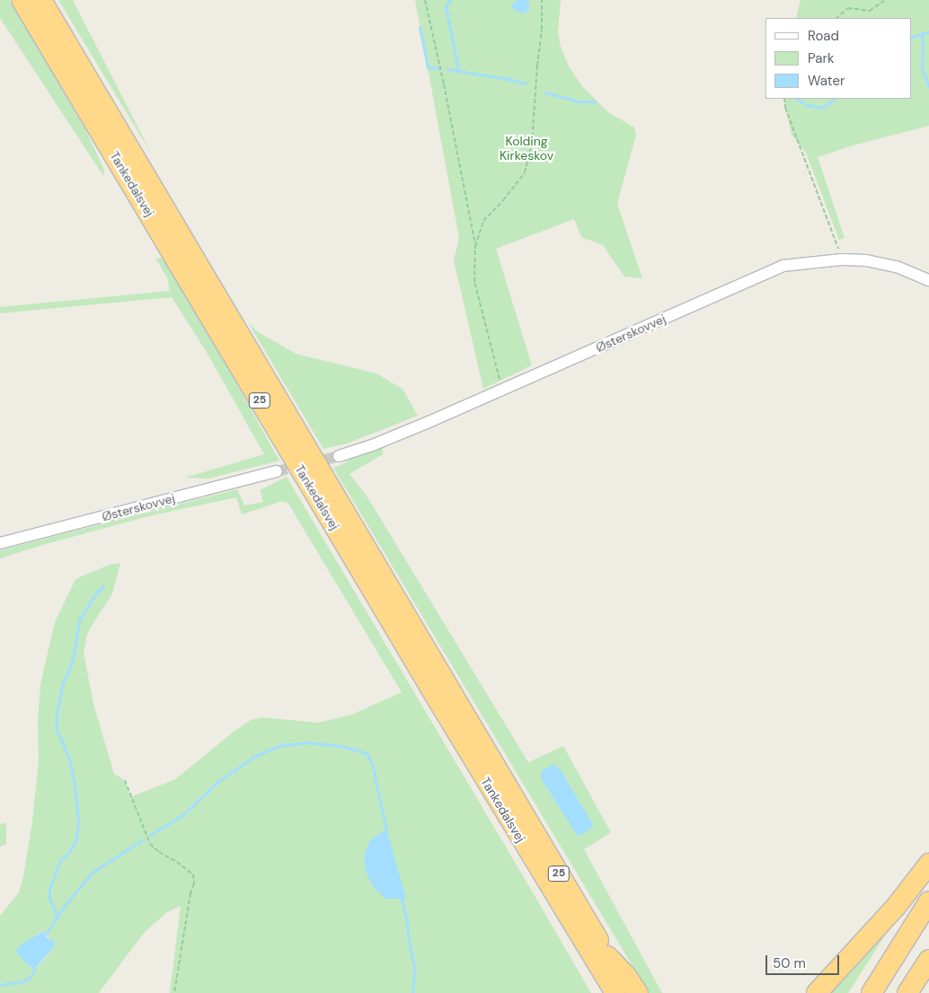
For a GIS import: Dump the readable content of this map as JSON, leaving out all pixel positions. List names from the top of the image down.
{
  "streets": {
    "highway": ["Tankedalsvej", "25"],
    "street": ["Østerskovvej"]
  },
  "parks": ["Kolding Kirkeskov"],
  "legend": ["Road", "Park", "Water"],
  "scale_bar": "50 m"
}
